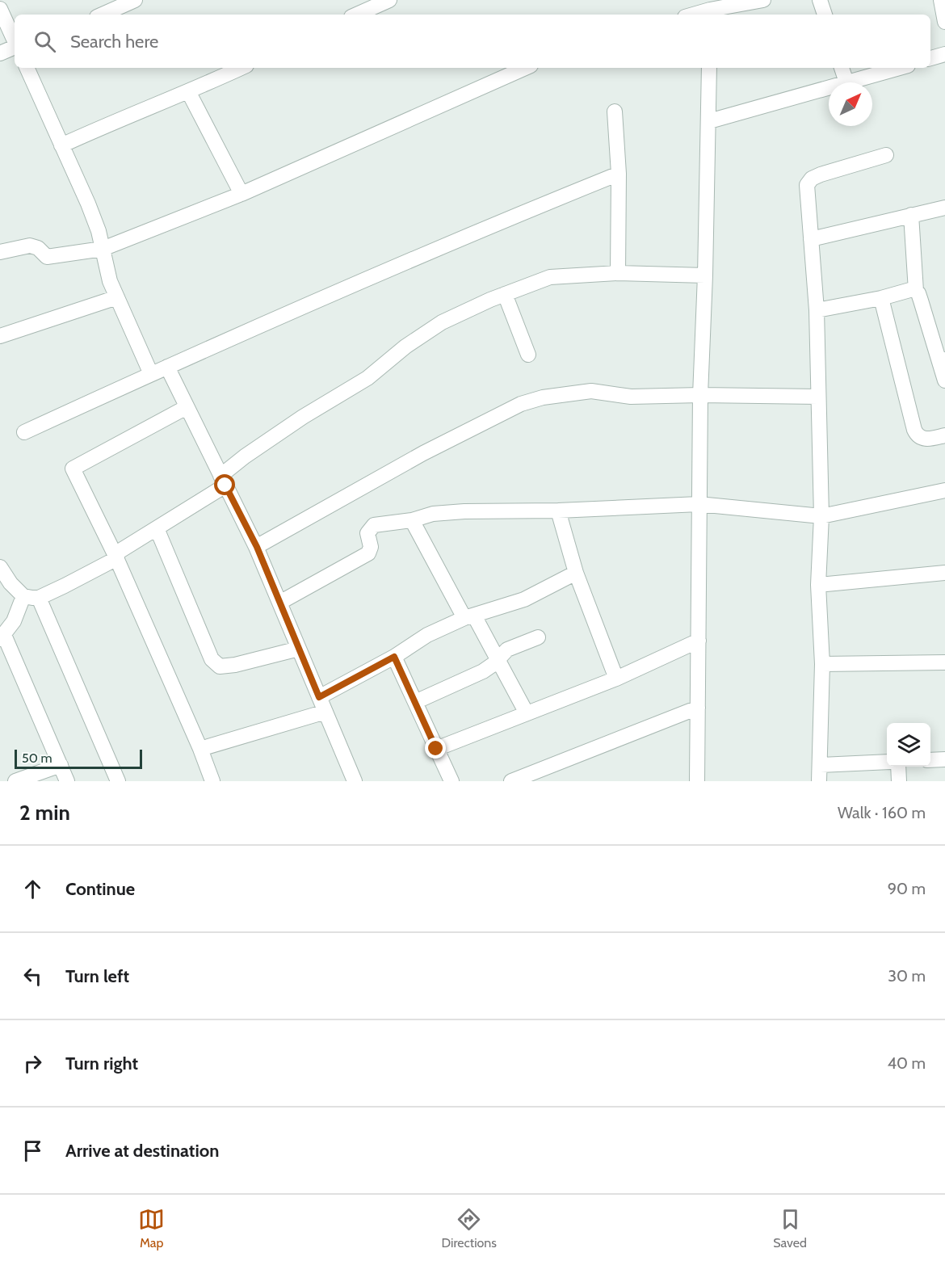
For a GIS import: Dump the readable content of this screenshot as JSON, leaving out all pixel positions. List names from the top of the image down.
{
  "scale_bar": "50 m",
  "north": "top right",
  "page": {
    "search": "Search here",
    "scale": "50 m",
    "heading": ["2 min", "Walk · 160 m"],
    "list": [
      ["Continue", "90 m"],
      ["Turn left", "30 m"],
      ["Turn right", "40 m"],
      "Arrive at destination"
    ],
    "nav": ["Map", "Directions", "Saved"]
  }
}
